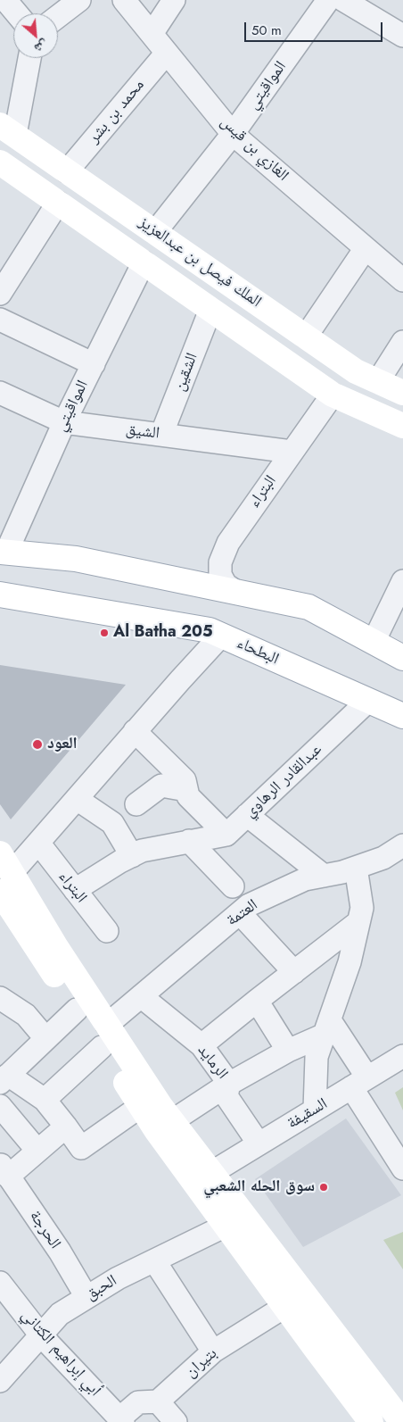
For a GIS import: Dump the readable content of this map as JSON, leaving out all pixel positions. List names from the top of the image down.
{
  "streets": {
    "street": [
      "المواقيتي",
      "محمد بن بشر",
      "الغازي بن قيس",
      "الملك فيصل بن عبدالعزيز",
      "الشقين",
      "الشيق",
      "البتراء",
      "البطحاء",
      "عبدالقادر الرهاوي",
      "العتمة",
      "الرمايد",
      "السقيفة",
      "الحرجة",
      "الحبق",
      "أبي إبراهيم الكتاني",
      "بتيران"
    ]
  },
  "crossings": [
    ["المواقيتي", "الغازي بن قيس"],
    ["المواقيتي", "الملك فيصل بن عبدالعزيز"],
    ["المواقيتي", "الشيق"],
    ["محمد بن بشر", "الغازي بن قيس"],
    ["محمد بن بشر", "الملك فيصل بن عبدالعزيز"],
    ["الملك فيصل بن عبدالعزيز", "الشقين"],
    ["الملك فيصل بن عبدالعزيز", "البتراء"],
    ["الشقين", "الشيق"],
    ["الشيق", "البتراء"],
    ["البطحاء", "عبدالقادر الرهاوي"],
    ["العتمة", "الرمايد"],
    ["الرمايد", "السقيفة"],
    ["الحرجة", "الحبق"],
    ["الحبق", "أبي إبراهيم الكتاني"]
  ],
  "places": ["Al Batha 205", "العود", "سوق الحله الشعبي"],
  "scale_bar": "50 m",
  "north": "bottom right"
}
